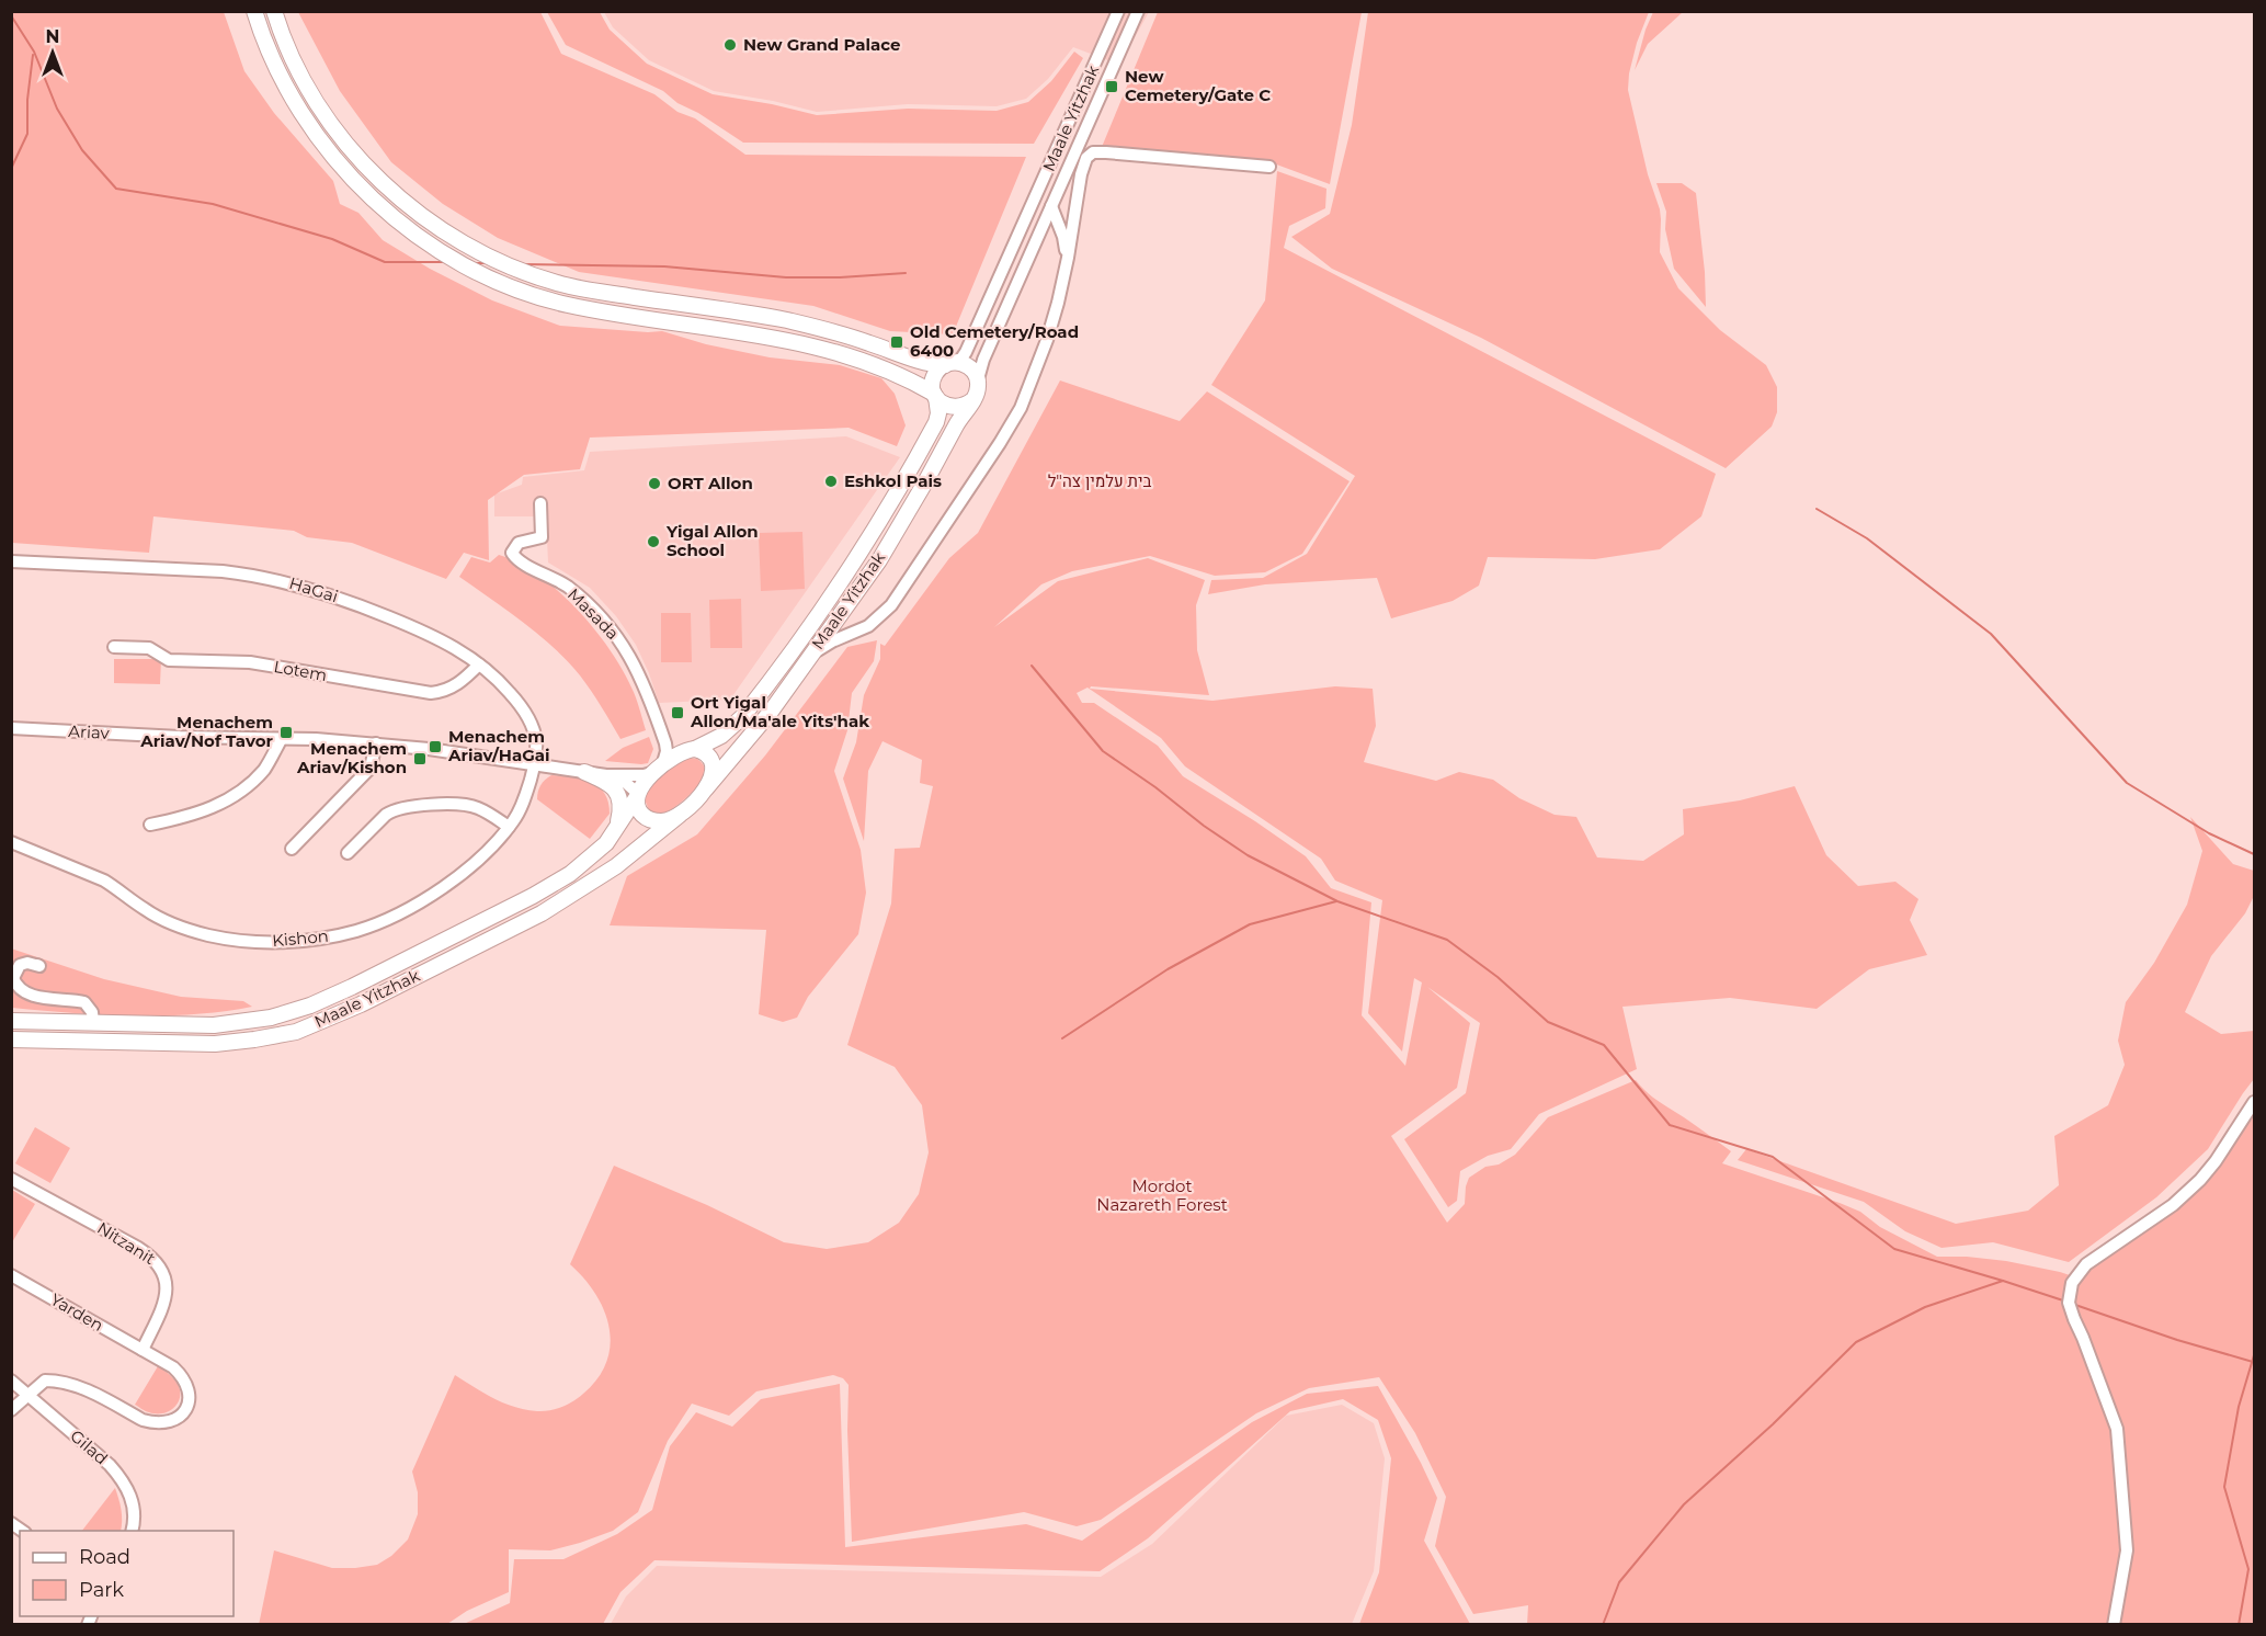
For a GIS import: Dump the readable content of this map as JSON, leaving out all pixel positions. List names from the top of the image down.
{
  "streets": {
    "main road": ["Maale Yitzhak"],
    "street": [
      "HaGai",
      "Masada",
      "Lotem",
      "Ariav",
      "Kishon",
      "Nitzanit",
      "Yarden",
      "Gilad"
    ]
  },
  "crossings": [
    ["Maale Yitzhak", "Masada"],
    ["HaGai", "Lotem"],
    ["HaGai", "Ariav"],
    ["HaGai", "Kishon"],
    ["Ariav", "Kishon"],
    ["Nitzanit", "Yarden"],
    ["Yarden", "Gilad"]
  ],
  "parks": ["בית עלמין צה\"ל", "Mordot Nazareth Forest"],
  "places": {
    "other": [
      "New Grand Palace",
      "Eshkol Pais",
      "ORT Allon",
      "Yigal Allon School"
    ],
    "transit": [
      "New Cemetery/Gate C",
      "Old Cemetery/Road 6400",
      "Ort Yigal Allon/Ma'ale Yits'hak",
      "Menachem Ariav/Nof Tavor",
      "Menachem Ariav/HaGai",
      "Menachem Ariav/Kishon"
    ]
  },
  "legend": ["Road", "Park"],
  "north": "top"
}
